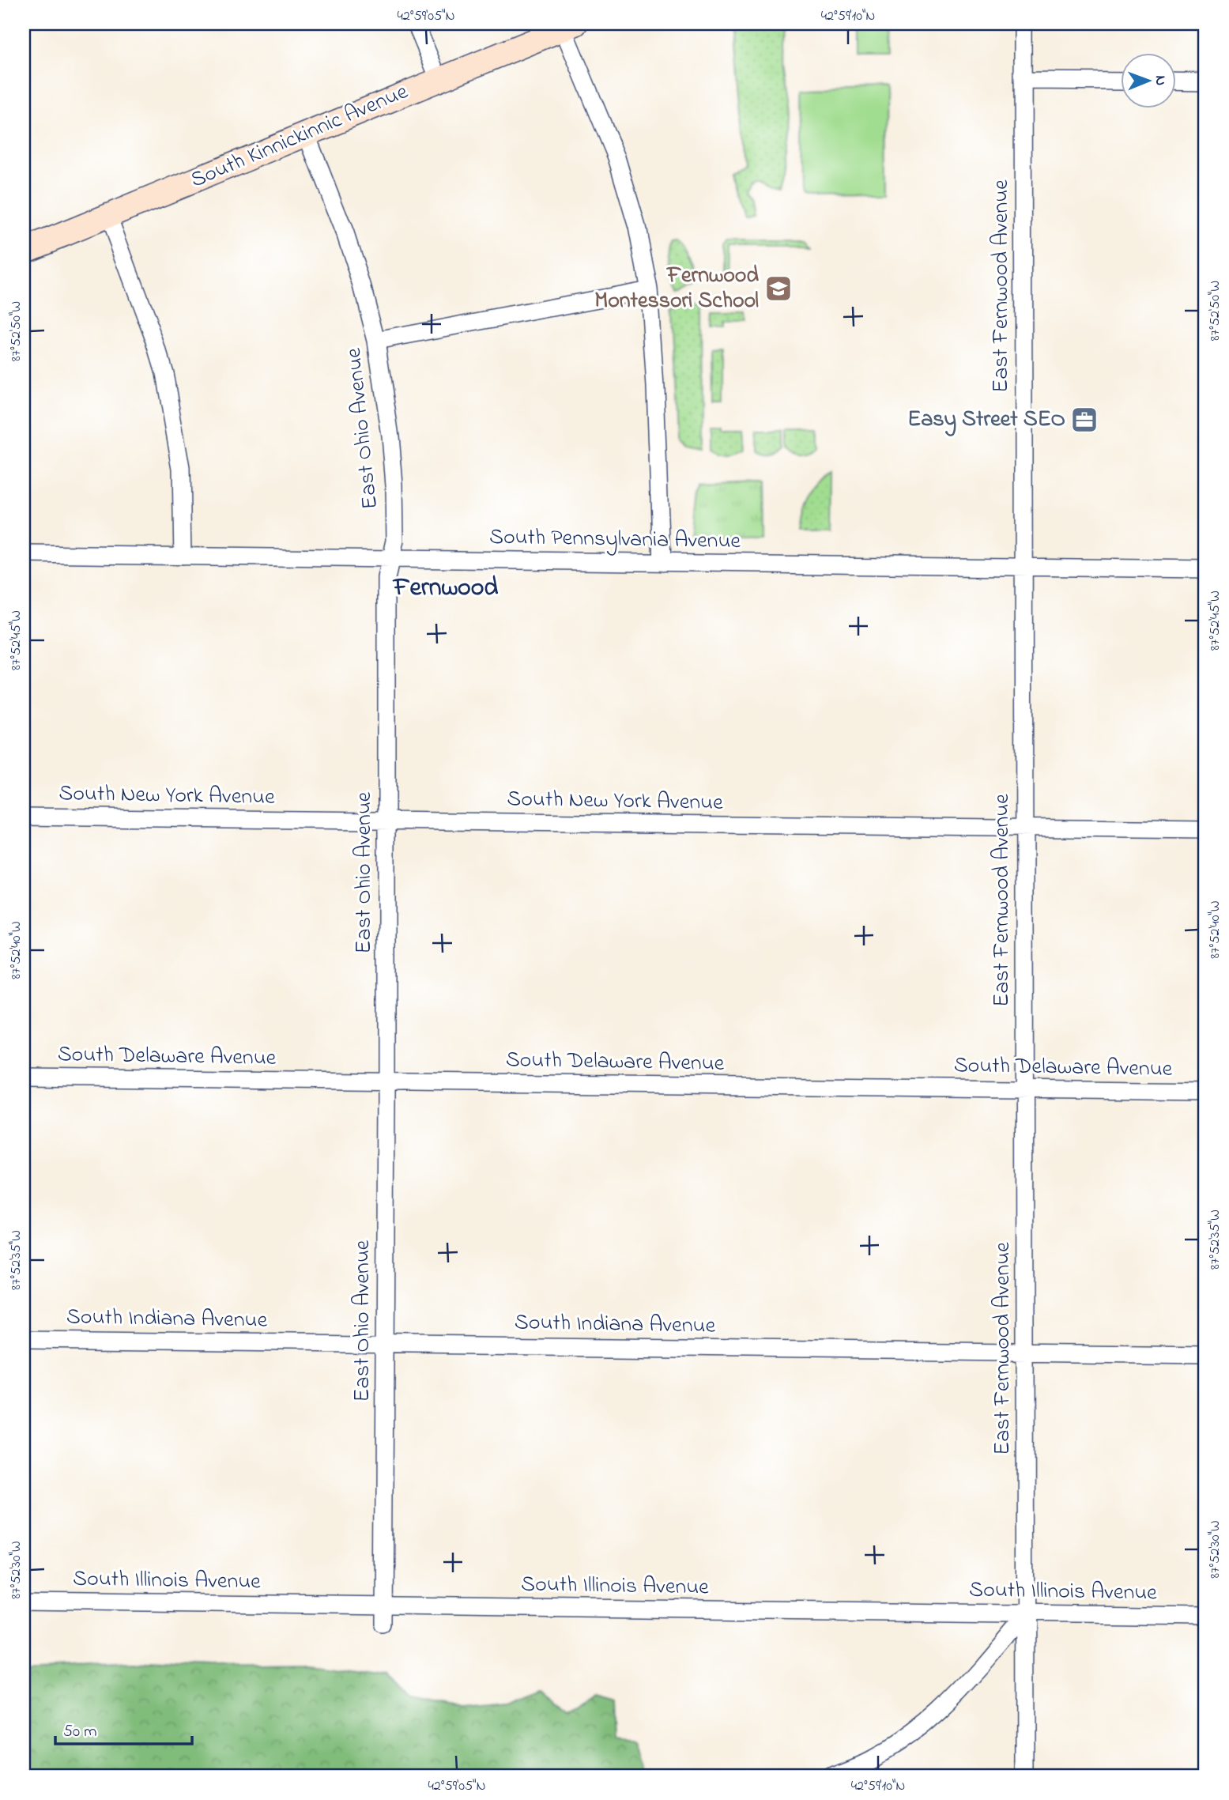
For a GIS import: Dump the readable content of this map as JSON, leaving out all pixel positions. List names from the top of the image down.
{
  "streets": {
    "main road": ["South Kinnickinnic Avenue"],
    "street": [
      "East Fernwood Avenue",
      "East Ohio Avenue",
      "South Pennsylvania Avenue",
      "South New York Avenue",
      "South Delaware Avenue",
      "South Indiana Avenue",
      "South Illinois Avenue"
    ]
  },
  "crossings": [
    ["South Kinnickinnic Avenue", "East Ohio Avenue"],
    ["East Fernwood Avenue", "South Pennsylvania Avenue"],
    ["East Fernwood Avenue", "South New York Avenue"],
    ["East Fernwood Avenue", "South Delaware Avenue"],
    ["East Fernwood Avenue", "South Indiana Avenue"],
    ["East Fernwood Avenue", "South Illinois Avenue"],
    ["East Ohio Avenue", "South Pennsylvania Avenue"],
    ["East Ohio Avenue", "South New York Avenue"],
    ["East Ohio Avenue", "South Delaware Avenue"],
    ["East Ohio Avenue", "South Indiana Avenue"],
    ["East Ohio Avenue", "South Illinois Avenue"]
  ],
  "districts": ["Fernwood"],
  "places": {
    "school or university": ["Fernwood Montessori School"],
    "office": ["Easy Street SEO"]
  },
  "scale_bar": "50 m",
  "north": "right",
  "coordinates": [
    "42°59'05\"N",
    "42°59'10\"N",
    "87°52'50\"W",
    "87°52'45\"W",
    "87°52'40\"W",
    "87°52'35\"W",
    "87°52'30\"W"
  ]
}
